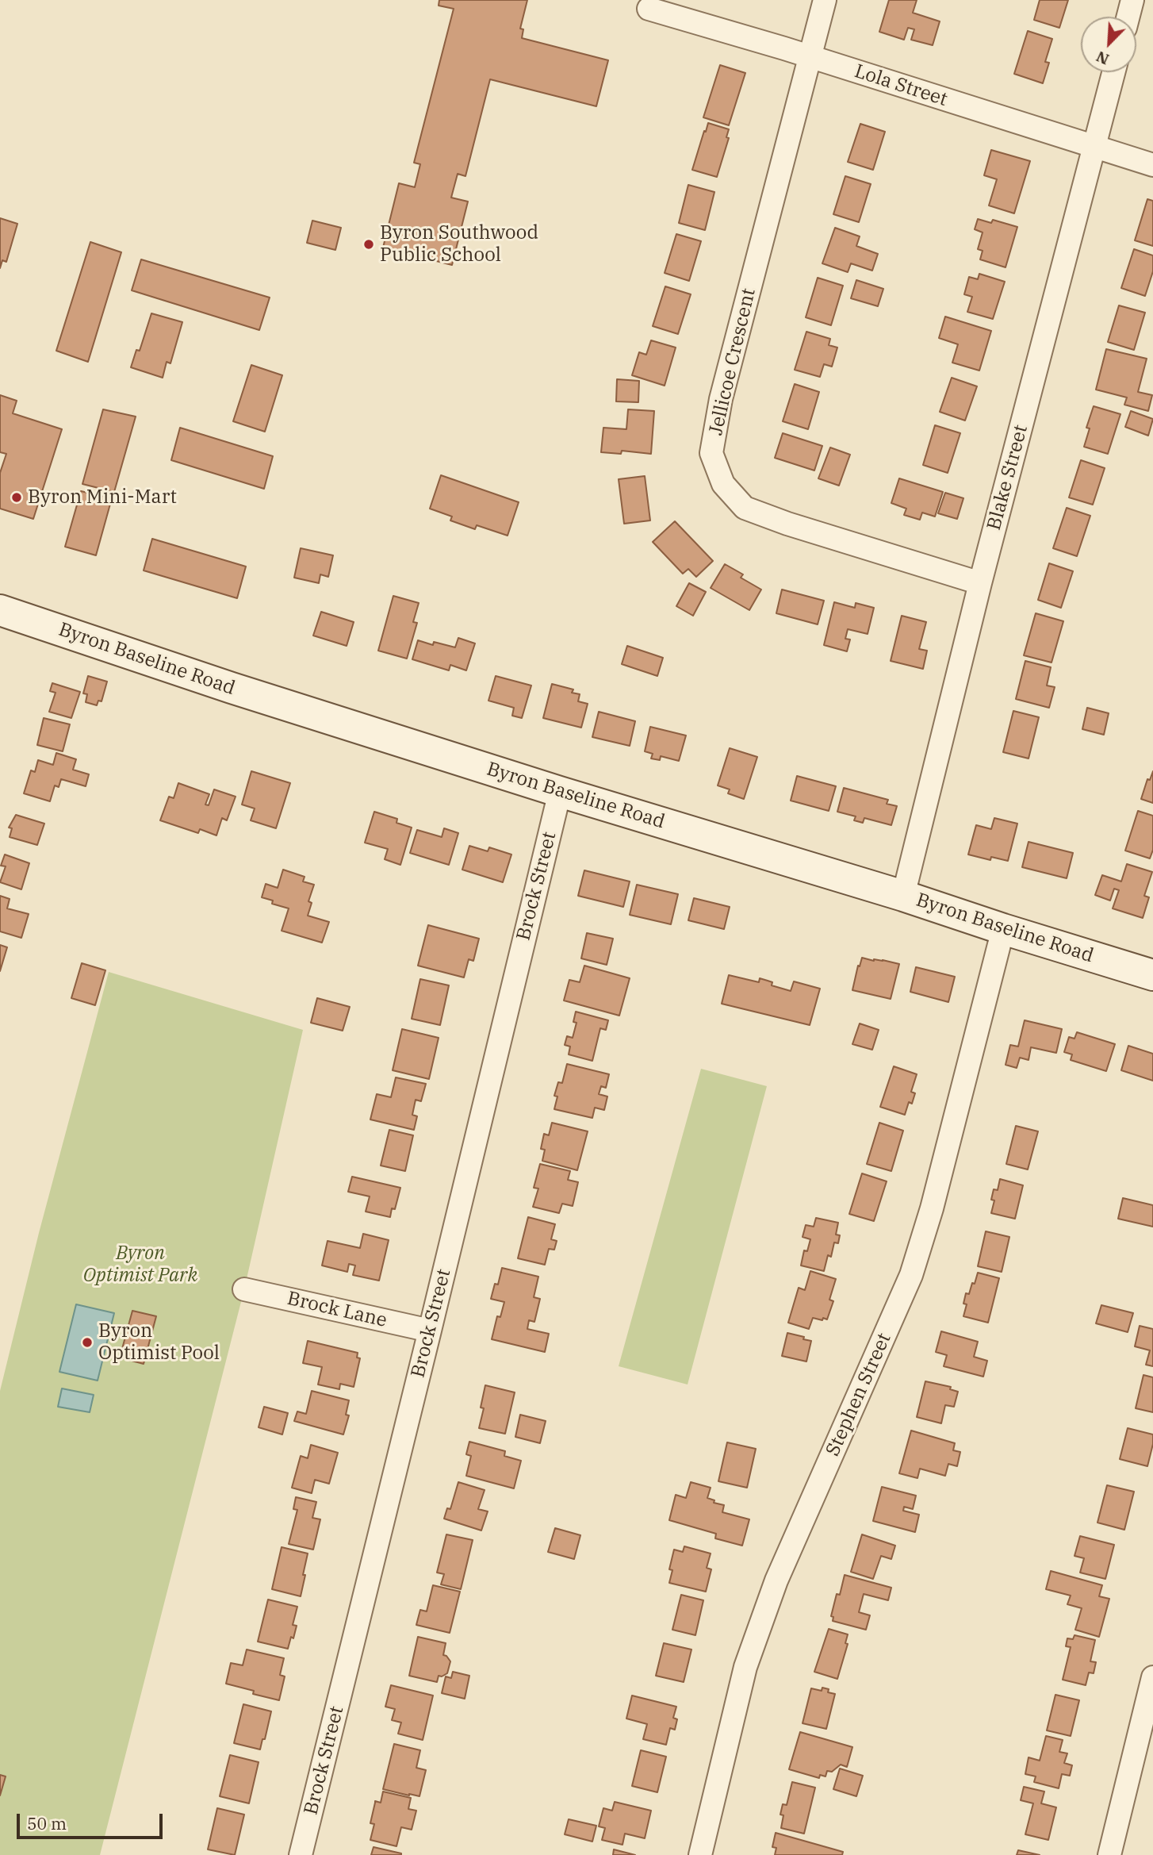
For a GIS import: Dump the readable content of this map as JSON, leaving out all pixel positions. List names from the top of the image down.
{
  "streets": {
    "main road": ["Byron Baseline Road"],
    "street": [
      "Lola Street",
      "Jellicoe Crescent",
      "Blake Street",
      "Brock Street",
      "Brock Lane",
      "Stephen Street"
    ]
  },
  "crossings": [
    ["Lola Street", "Jellicoe Crescent"],
    ["Lola Street", "Blake Street"],
    ["Jellicoe Crescent", "Blake Street"],
    ["Blake Street", "Byron Baseline Road"],
    ["Byron Baseline Road", "Brock Street"],
    ["Byron Baseline Road", "Stephen Street"],
    ["Brock Street", "Brock Lane"]
  ],
  "parks": ["Byron Optimist Park"],
  "places": ["Byron Southwood Public School", "Byron Mini-Mart", "Byron Optimist Pool"],
  "scale_bar": "50 m",
  "north": "bottom left"
}
